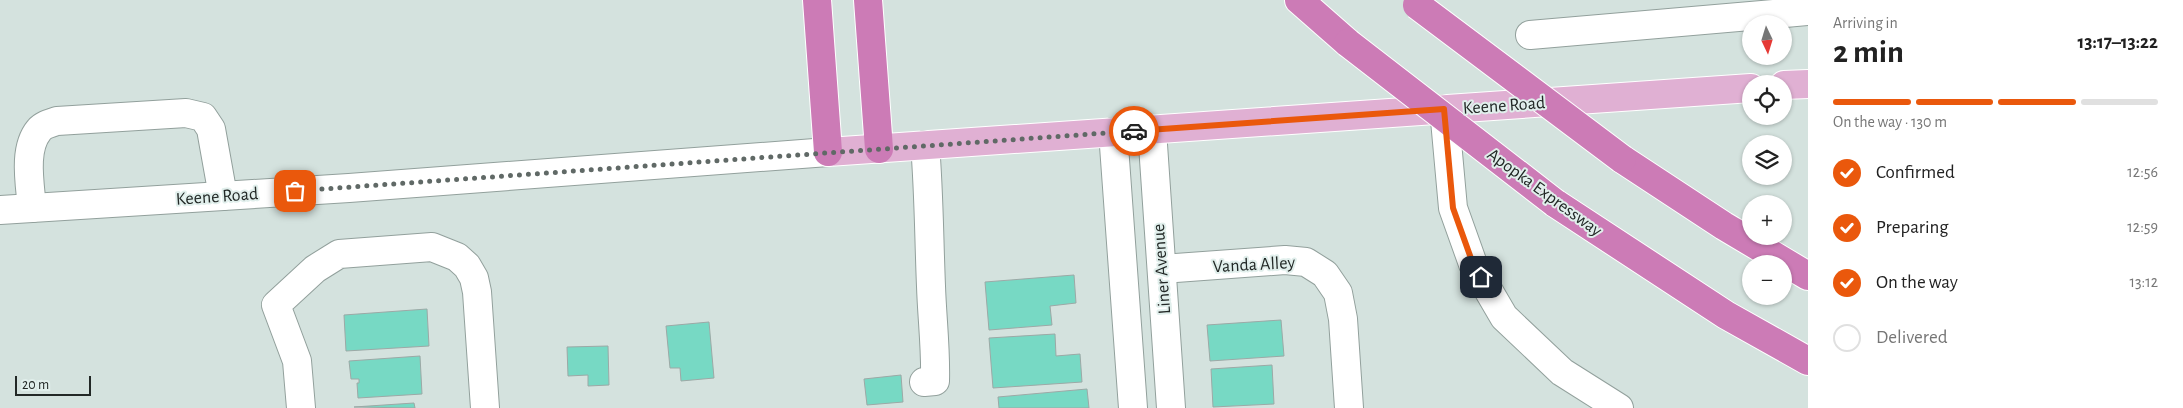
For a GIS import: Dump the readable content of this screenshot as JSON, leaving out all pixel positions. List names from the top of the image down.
{
  "streets": {
    "highway": ["Apopka Expressway"],
    "main road": ["Keene Road"],
    "street": ["Vanda Alley", "Liner Avenue"]
  },
  "crossings": [
    ["Keene Road", "Liner Avenue"],
    ["Vanda Alley", "Liner Avenue"]
  ],
  "scale_bar": "20 m",
  "north": "bottom",
  "page": {
    "heading": ["2 min", "Arriving in", "13:17–13:22"],
    "map_buttons": ["+", "−"],
    "bar": "On the way · 130 m",
    "list": [
      ["Confirmed", "12:56"],
      ["Preparing", "12:59"],
      ["On the way", "13:12"],
      "Delivered"
    ],
    "scale": "20 m"
  }
}
